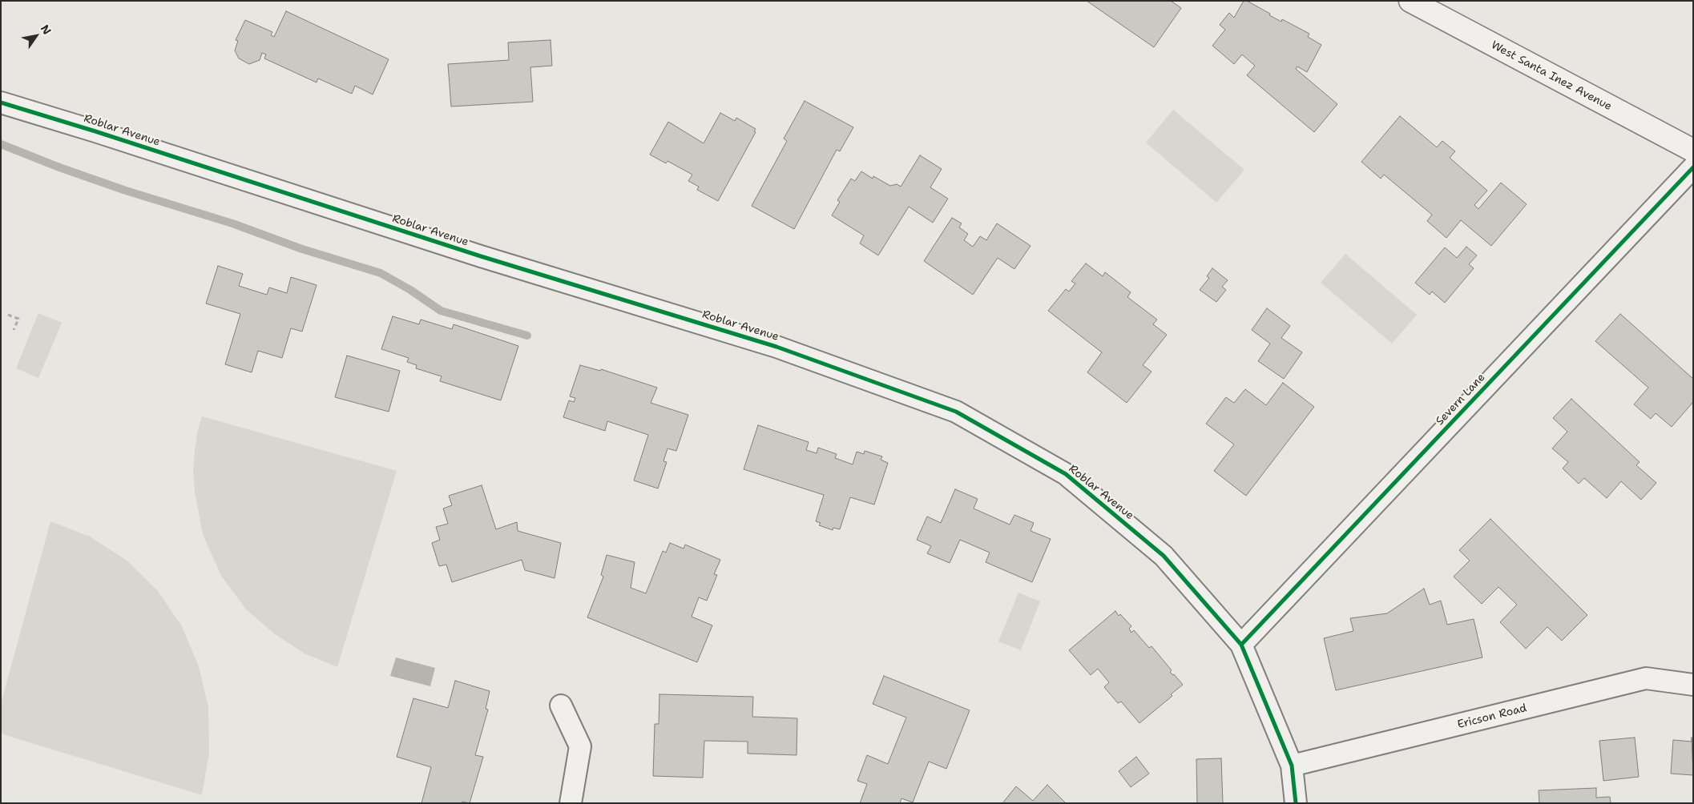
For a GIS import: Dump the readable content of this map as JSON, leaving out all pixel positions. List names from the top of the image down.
{
  "streets": {
    "street": [
      "West Santa Inez Avenue",
      "Roblar Avenue",
      "Severn Lane",
      "Ericson Road"
    ]
  },
  "crossings": [
    ["Roblar Avenue", "Severn Lane"],
    ["Roblar Avenue", "Ericson Road"]
  ],
  "north": "top right"
}
